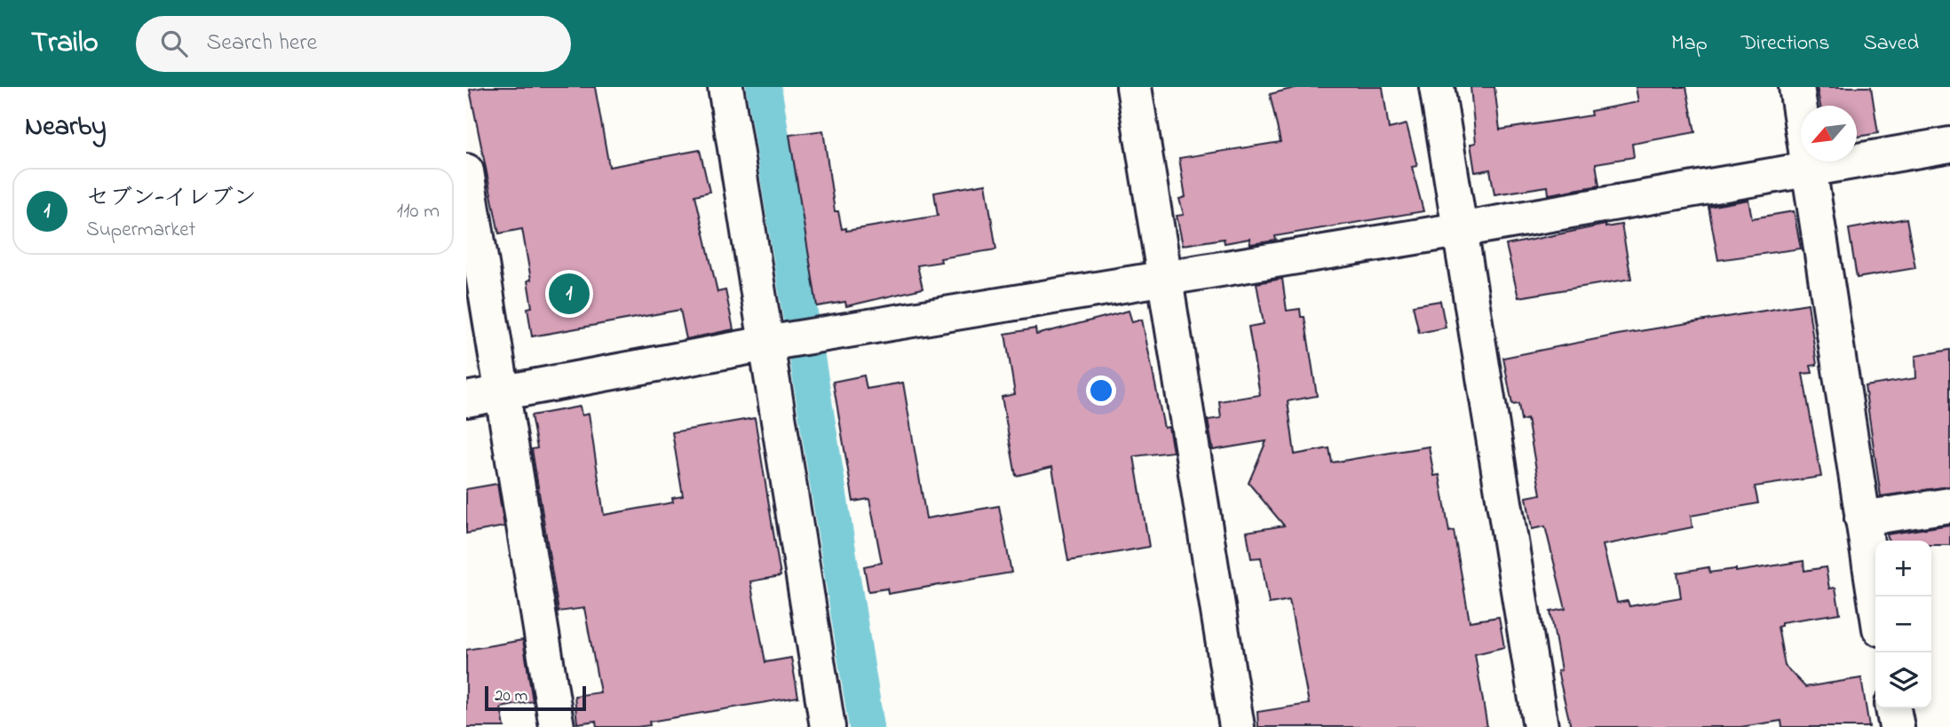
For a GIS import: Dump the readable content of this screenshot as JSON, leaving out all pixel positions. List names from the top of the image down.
{
  "scale_bar": "20 m",
  "north": "bottom left",
  "page": {
    "header": "Trailo",
    "search": "Search here",
    "nav": ["Map", "Directions", "Saved"],
    "heading": "Nearby",
    "list": [
      {
        "mark": "1",
        "name": "セブン-イレブン",
        "note": "Supermarket",
        "value": "110 m"
      }
    ],
    "pins": "1",
    "map_buttons": ["+", "−"],
    "scale": "20 m"
  }
}
